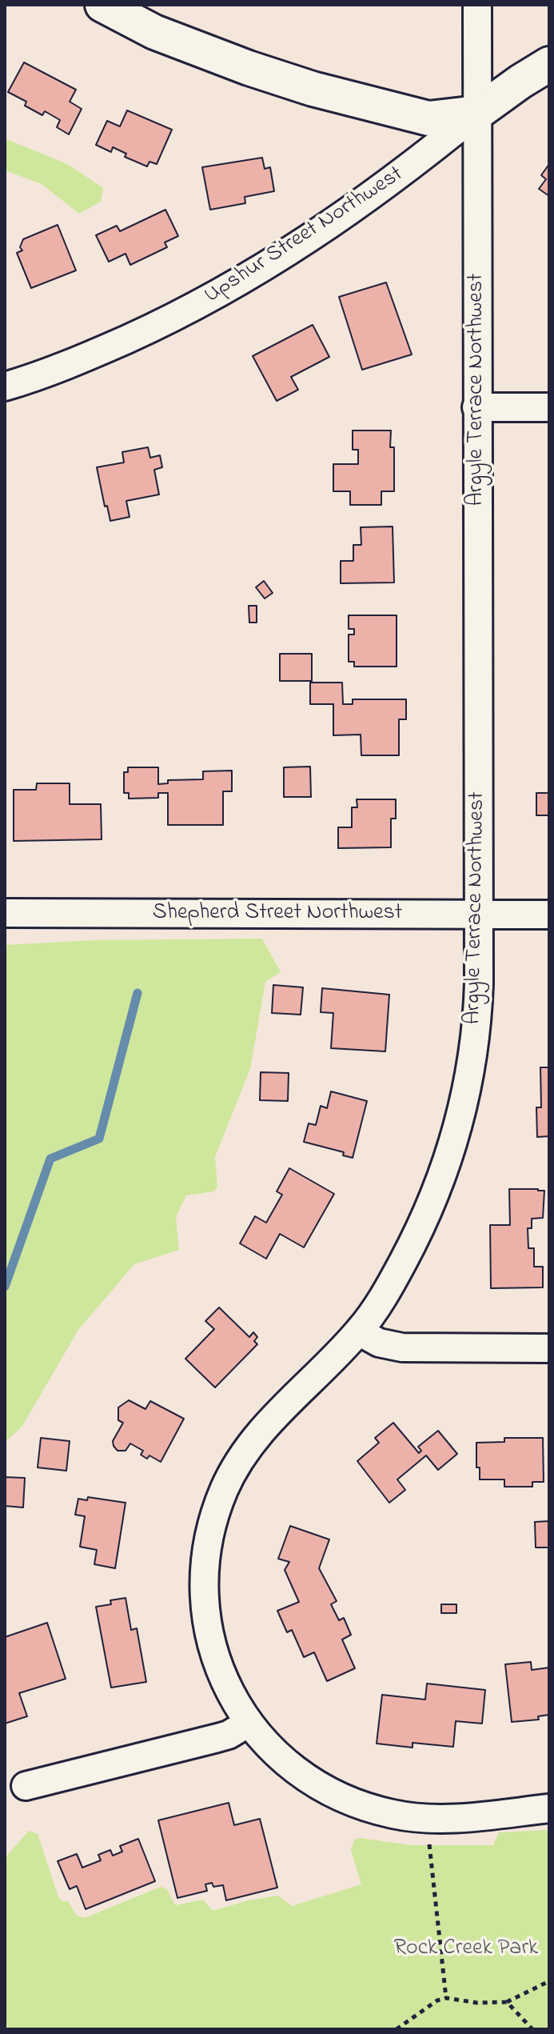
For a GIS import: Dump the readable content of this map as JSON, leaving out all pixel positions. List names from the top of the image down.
{
  "streets": {
    "street": ["Upshur Street Northwest", "Argyle Terrace Northwest", "Shepherd Street Northwest"]
  },
  "crossings": [
    ["Upshur Street Northwest", "Argyle Terrace Northwest"],
    ["Argyle Terrace Northwest", "Shepherd Street Northwest"]
  ],
  "parks": ["Rock Creek Park"]
}
